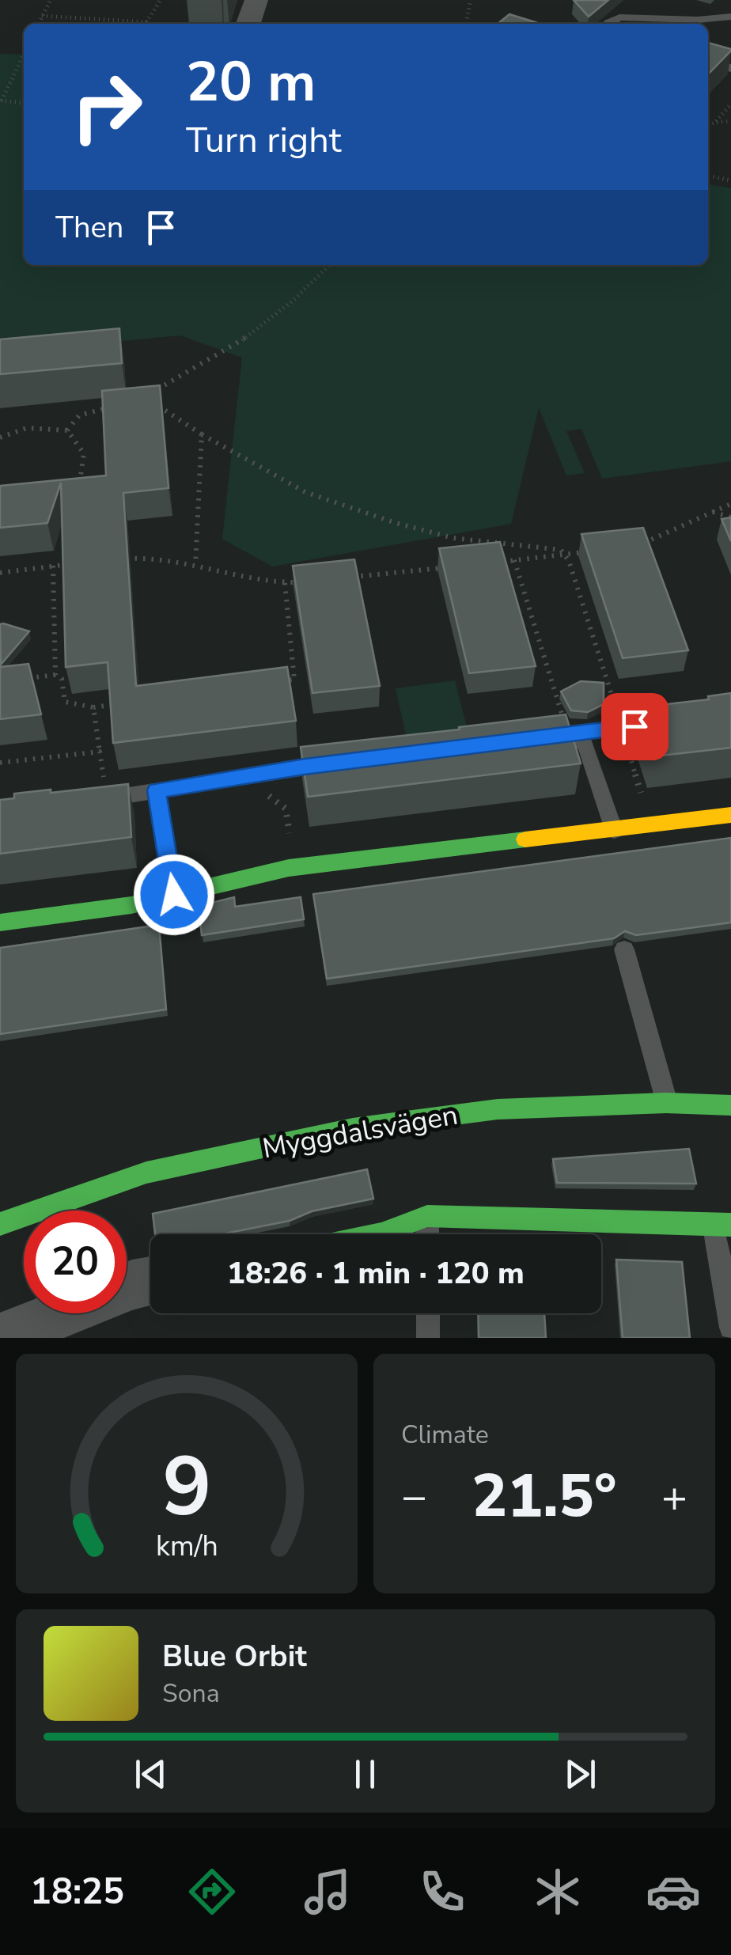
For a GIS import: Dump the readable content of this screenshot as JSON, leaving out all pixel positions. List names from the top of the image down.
{
  "streets": {
    "street": ["Myggdalsvägen"]
  },
  "page": {
    "turn": ["20 m", "Turn right"],
    "then": "Then",
    "limit": "20",
    "trip": "18:26 · 1 min · 120 m",
    "tile": "Climate",
    "heat": ["−", "21.5°", "+"],
    "song": ["Blue Orbit", "Sona"],
    "tabs": "18:25",
    "gauge": ["9", "km/h"]
  }
}
